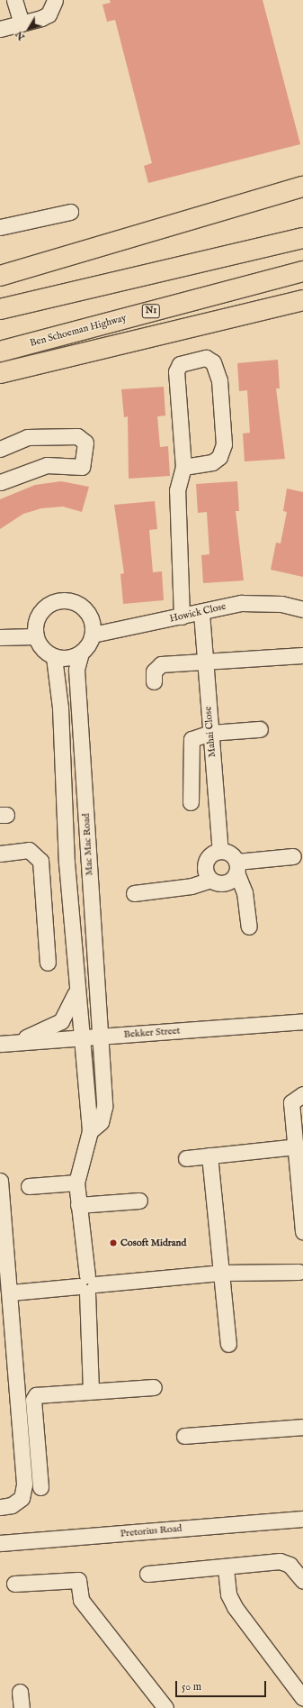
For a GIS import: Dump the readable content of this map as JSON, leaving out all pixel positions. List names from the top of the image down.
{
  "streets": {
    "highway": ["N1", "Ben Schoeman Highway"],
    "street": [
      "Howick Close",
      "Mahai Close",
      "Mac Mac Road",
      "Bekker Street",
      "Pretorius Road"
    ]
  },
  "crossings": [
    ["Howick Close", "Mahai Close"],
    ["Howick Close", "Mac Mac Road"],
    ["Mac Mac Road", "Bekker Street"]
  ],
  "places": ["Cosoft Midrand"],
  "scale_bar": "50 m",
  "north": "bottom left"
}
